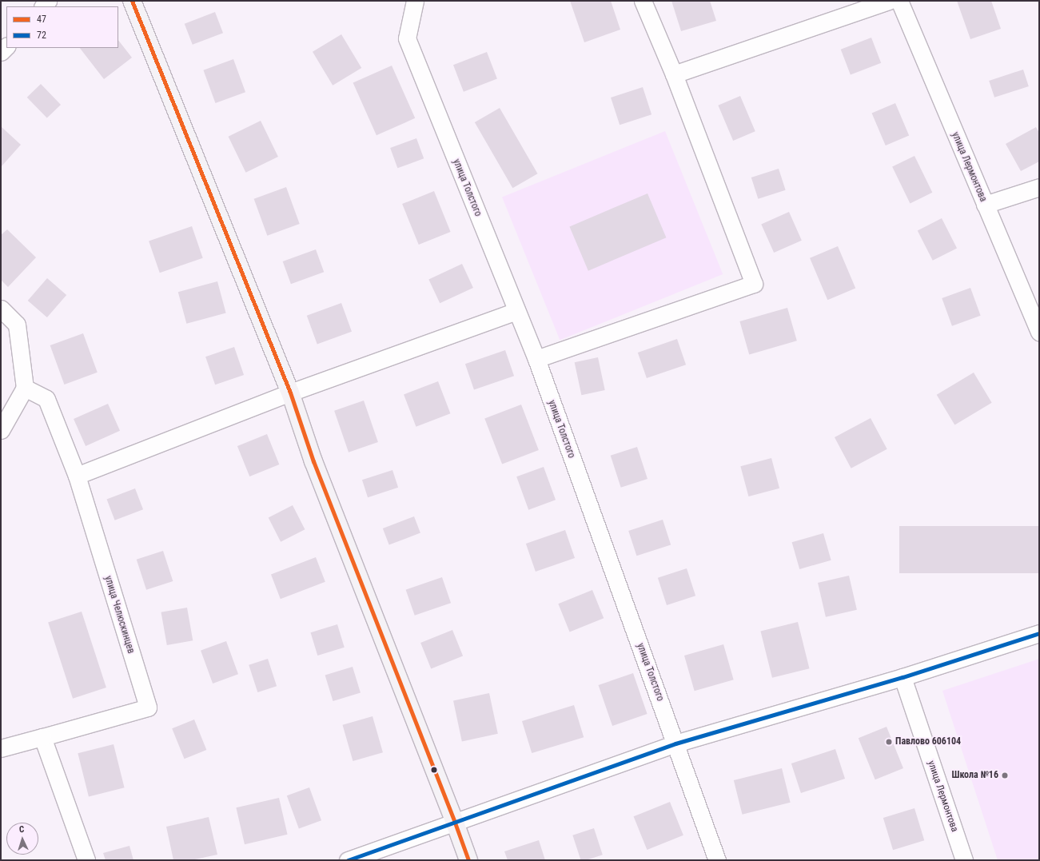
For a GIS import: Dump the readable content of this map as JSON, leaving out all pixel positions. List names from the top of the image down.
{
  "streets": {
    "street": ["улица Лермонтова", "улица Толстого", "улица Челюскинцев"]
  },
  "places": ["Павлово 606104", "Школа №16"],
  "lines": ["transit line 47", "transit line 72"],
  "legend": ["47", "72"],
  "north": "top"
}
